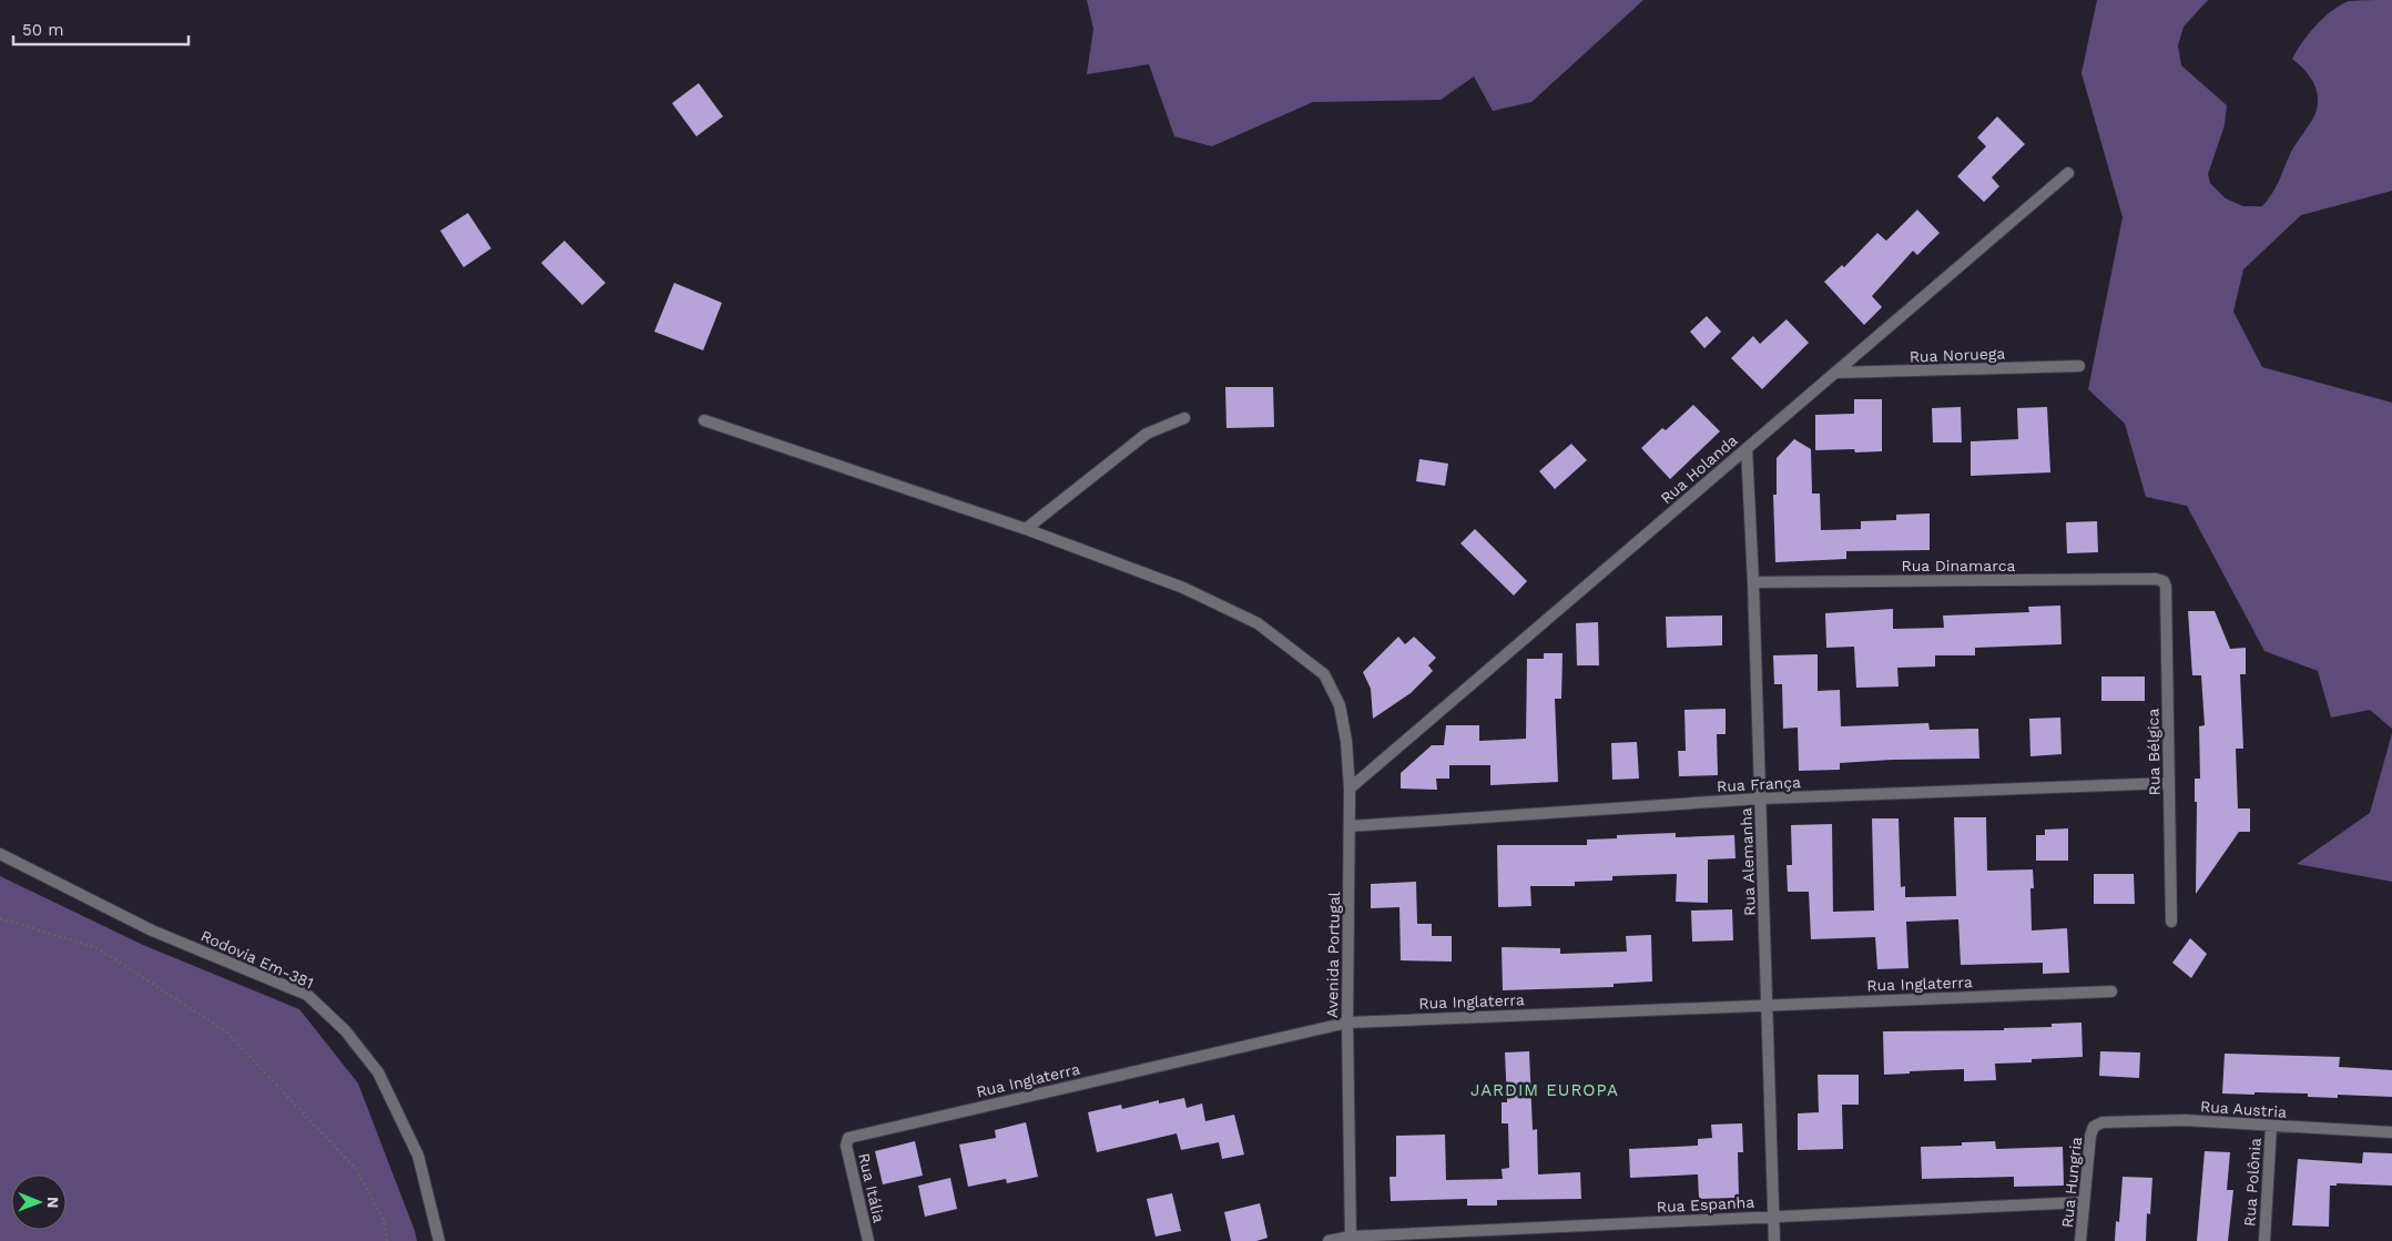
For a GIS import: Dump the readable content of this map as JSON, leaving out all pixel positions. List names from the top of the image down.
{
  "streets": {
    "street": [
      "Rua Noruega",
      "Rua Holanda",
      "Rua Dinamarca",
      "Rua Bélgica",
      "Rua França",
      "Rua Alemanha",
      "Avenida Portugal",
      "Rodovia Em-381",
      "Rua Inglaterra",
      "Rua Austria",
      "Rua Hungria",
      "Rua Polônia",
      "Rua Itália",
      "Rua Espanha"
    ]
  },
  "crossings": [
    ["Rua Noruega", "Rua Holanda"],
    ["Rua Holanda", "Rua Alemanha"],
    ["Rua Holanda", "Avenida Portugal"],
    ["Rua Dinamarca", "Rua Bélgica"],
    ["Rua Dinamarca", "Rua Alemanha"],
    ["Rua Bélgica", "Rua França"],
    ["Rua França", "Rua Alemanha"],
    ["Rua França", "Avenida Portugal"],
    ["Rua Alemanha", "Rua Inglaterra"],
    ["Rua Alemanha", "Rua Espanha"],
    ["Avenida Portugal", "Rua Inglaterra"],
    ["Avenida Portugal", "Rua Espanha"],
    ["Rua Inglaterra", "Rua Itália"],
    ["Rua Austria", "Rua Hungria"],
    ["Rua Austria", "Rua Polônia"],
    ["Rua Hungria", "Rua Espanha"]
  ],
  "districts": ["JARDIM EUROPA"],
  "scale_bar": "50 m",
  "north": "right"
}
